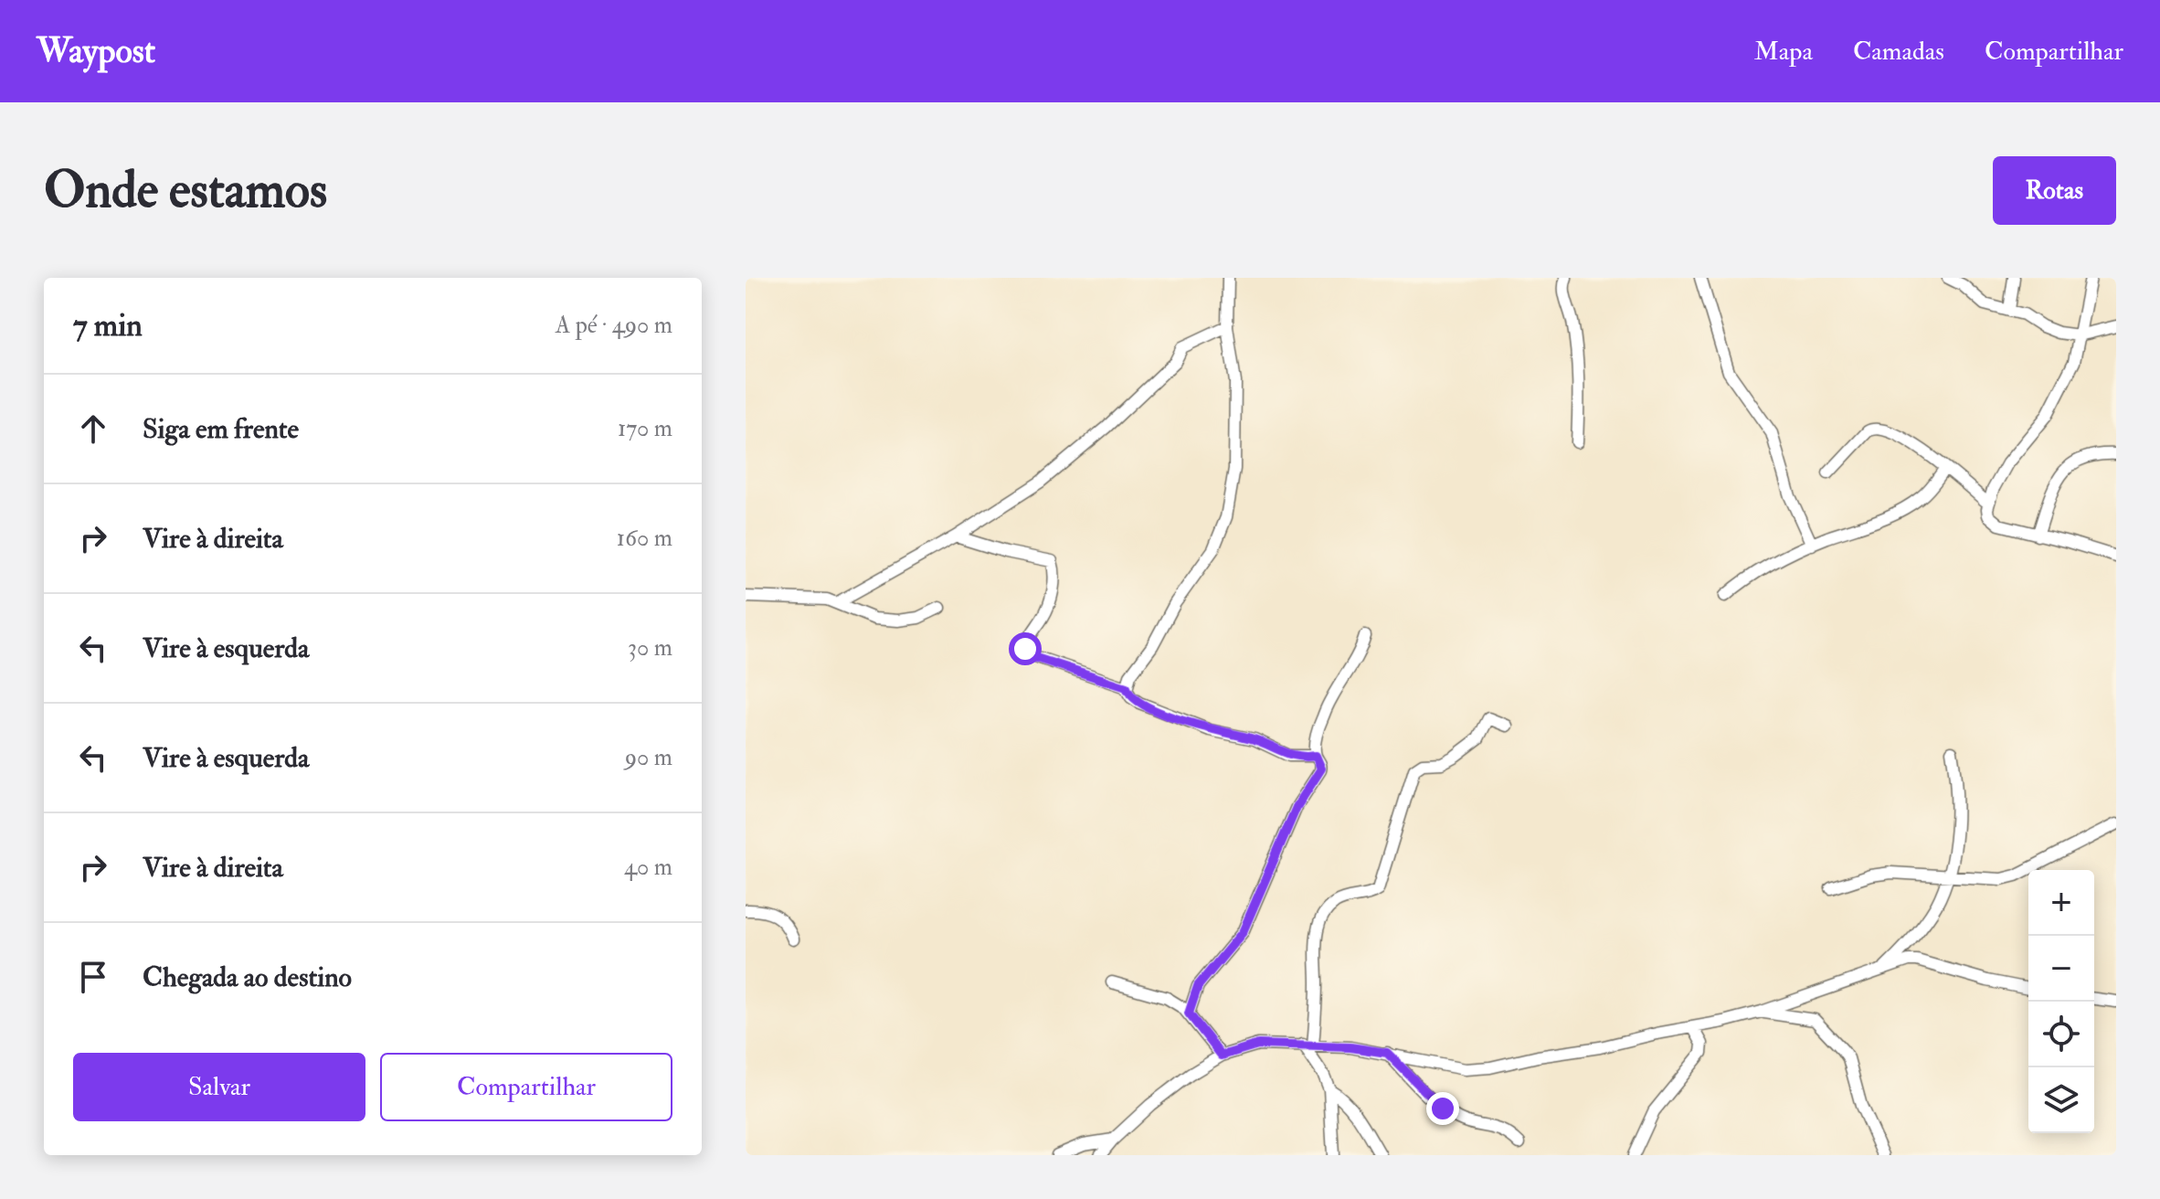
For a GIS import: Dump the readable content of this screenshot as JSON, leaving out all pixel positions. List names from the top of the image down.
{
  "page": {
    "header": "Waypost",
    "nav": ["Mapa", "Camadas", "Compartilhar"],
    "buttons": [
      "Rotas",
      ["Salvar", "Compartilhar"]
    ],
    "title": "Onde estamos",
    "heading": ["7 min", "A pé · 490 m"],
    "list": [
      ["Siga em frente", "170 m"],
      ["Vire à direita", "160 m"],
      ["Vire à esquerda", "30 m"],
      ["Vire à esquerda", "90 m"],
      ["Vire à direita", "40 m"],
      "Chegada ao destino"
    ],
    "map_buttons": ["+", "−"]
  }
}
